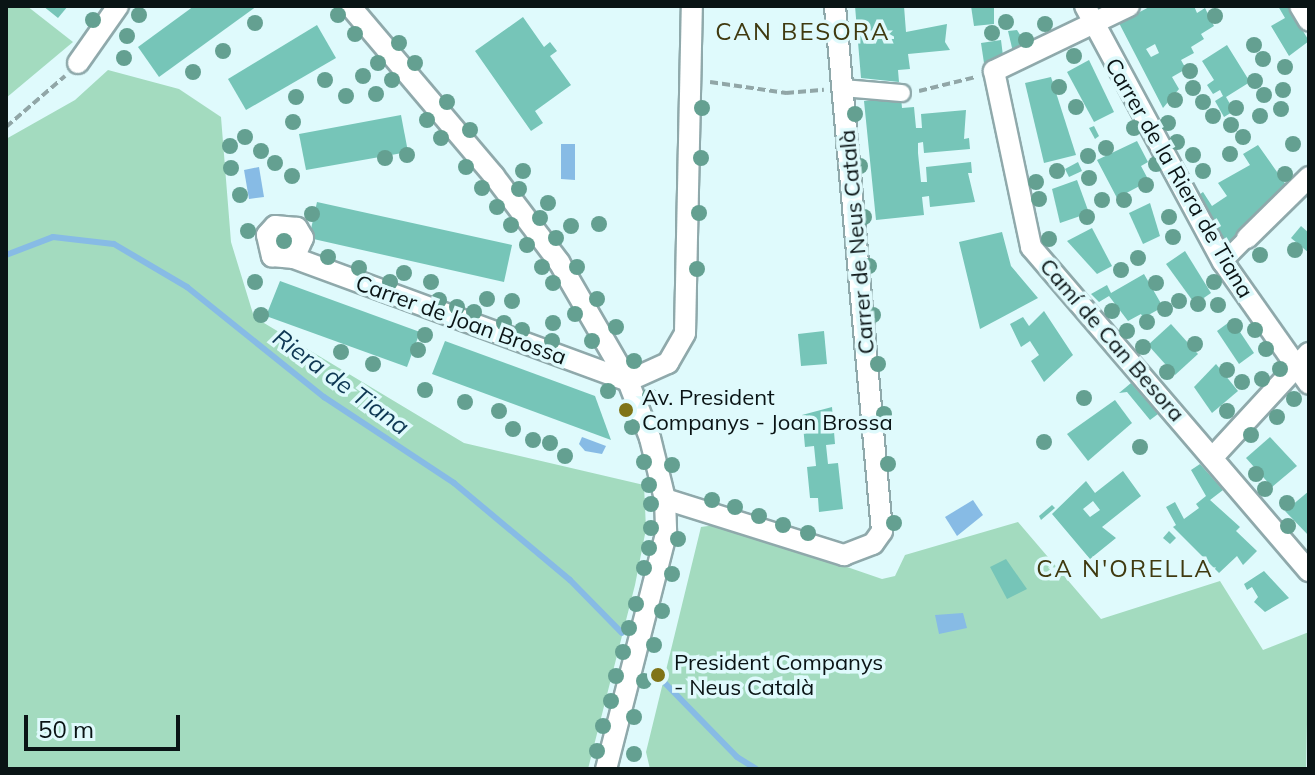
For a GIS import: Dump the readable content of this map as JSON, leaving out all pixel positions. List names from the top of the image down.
{
  "streets": {
    "street": [
      "Carrer de la Riera de Tiana",
      "Carrer de Neus Català",
      "Carrer de Joan Brossa",
      "Camí de Can Besora"
    ]
  },
  "districts": ["CAN BESORA", "CA N'ORELLA"],
  "water": ["Riera de Tiana"],
  "places": ["Av. President Companys - Joan Brossa", "President Companys - Neus Català"],
  "scale_bar": "50 m"
}
